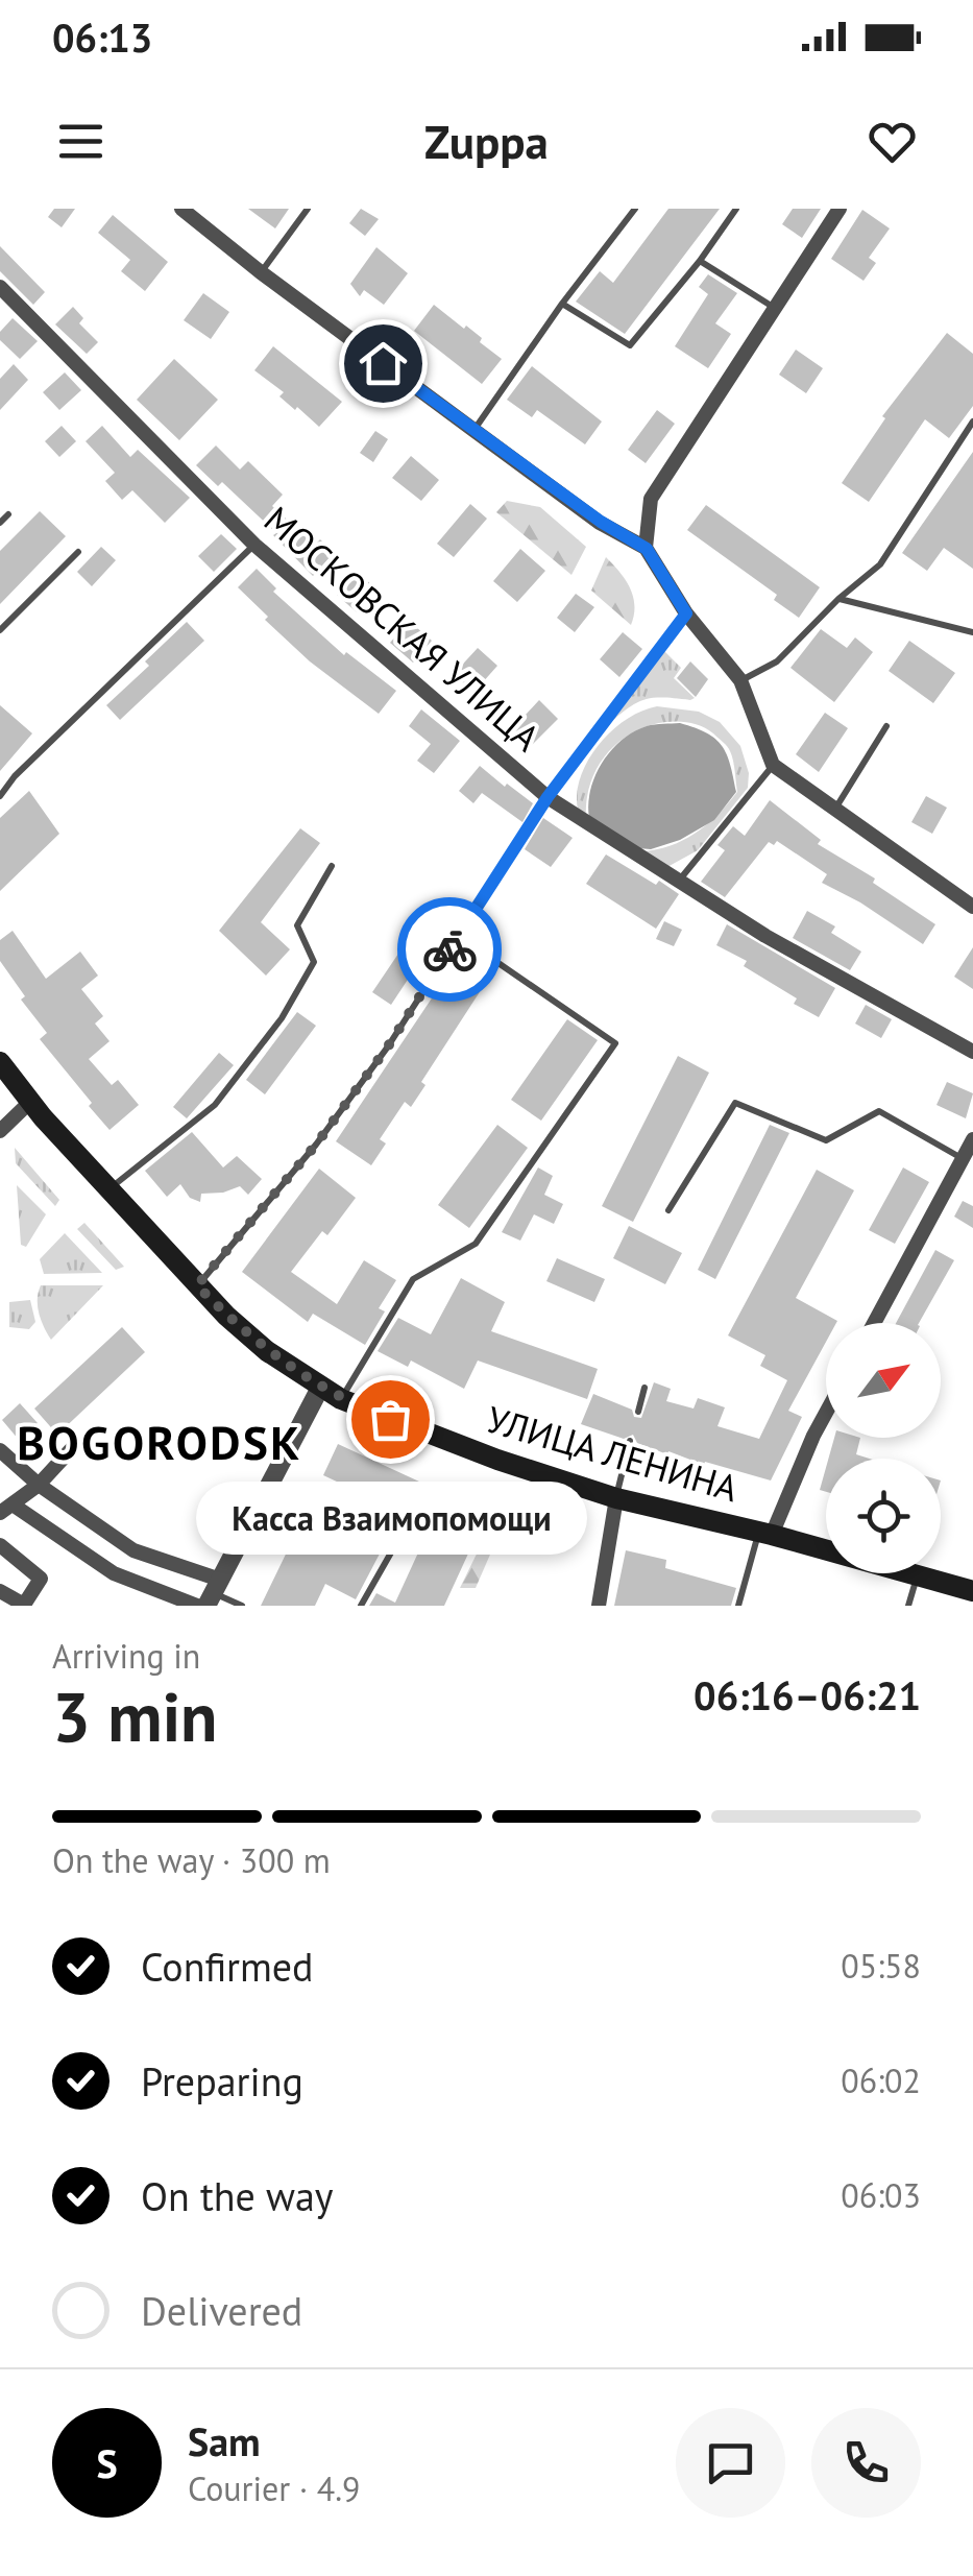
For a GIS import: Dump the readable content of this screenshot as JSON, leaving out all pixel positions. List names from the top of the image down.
{
  "streets": {
    "main road": ["УЛИЦА ЛЕНИНА"],
    "street": ["МОСКОВСКАЯ УЛИЦА"]
  },
  "districts": ["BOGORODSK"],
  "places": ["Касса Взаимопомощи"],
  "north": "top right",
  "page": {
    "status": "06:13",
    "header": "Zuppa",
    "bubble": "Касса Взаимопомощи",
    "heading": ["3 min", "Arriving in", "06:16–06:21"],
    "panel": ["Sam", "Courier · 4.9"],
    "bar": "On the way · 300 m",
    "list": [
      ["Confirmed", "05:58"],
      ["Preparing", "06:02"],
      ["On the way", "06:03"],
      "Delivered"
    ],
    "round": "S"
  }
}
